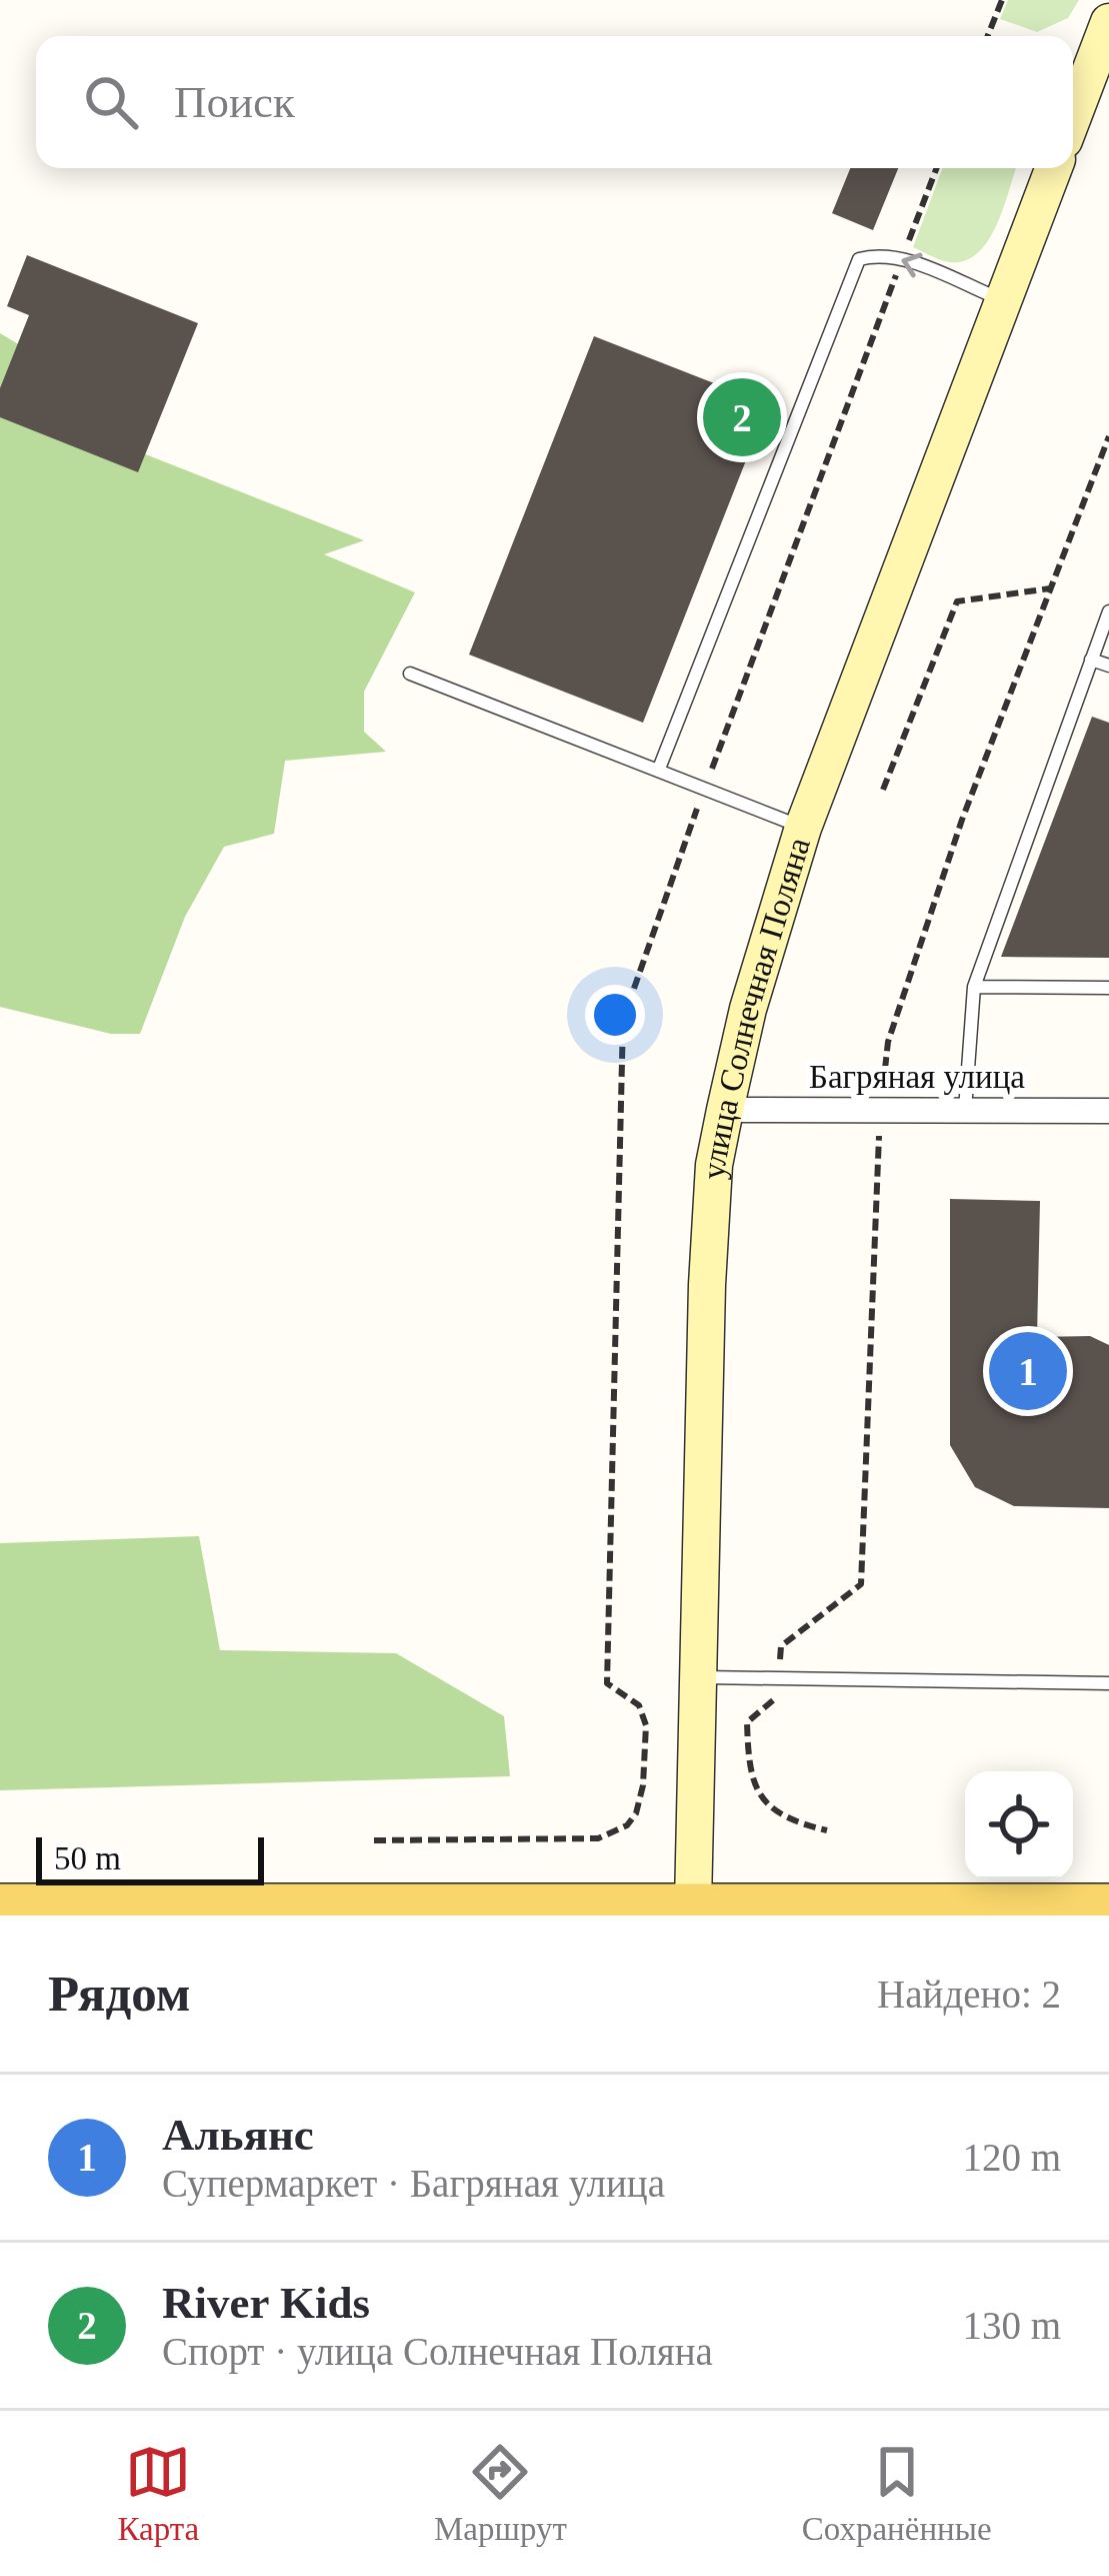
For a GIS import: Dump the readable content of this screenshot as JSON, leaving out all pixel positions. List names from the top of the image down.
{
  "streets": {
    "street": ["улица Солнечная Поляна", "Багряная улица"]
  },
  "crossings": [
    ["улица Солнечная Поляна", "Багряная улица"]
  ],
  "scale_bar": "50 m",
  "page": {
    "search": "Поиск",
    "pins": ["2", "1"],
    "scale": "50 m",
    "heading": ["Рядом", "Найдено: 2"],
    "list": [
      {
        "mark": "1",
        "name": "Альянс",
        "note": "Супермаркет · Багряная улица",
        "value": "120 m"
      },
      {
        "mark": "2",
        "name": "River Kids",
        "note": "Спорт · улица Солнечная Поляна",
        "value": "130 m"
      }
    ],
    "nav": ["Карта", "Маршрут", "Сохранённые"]
  }
}
